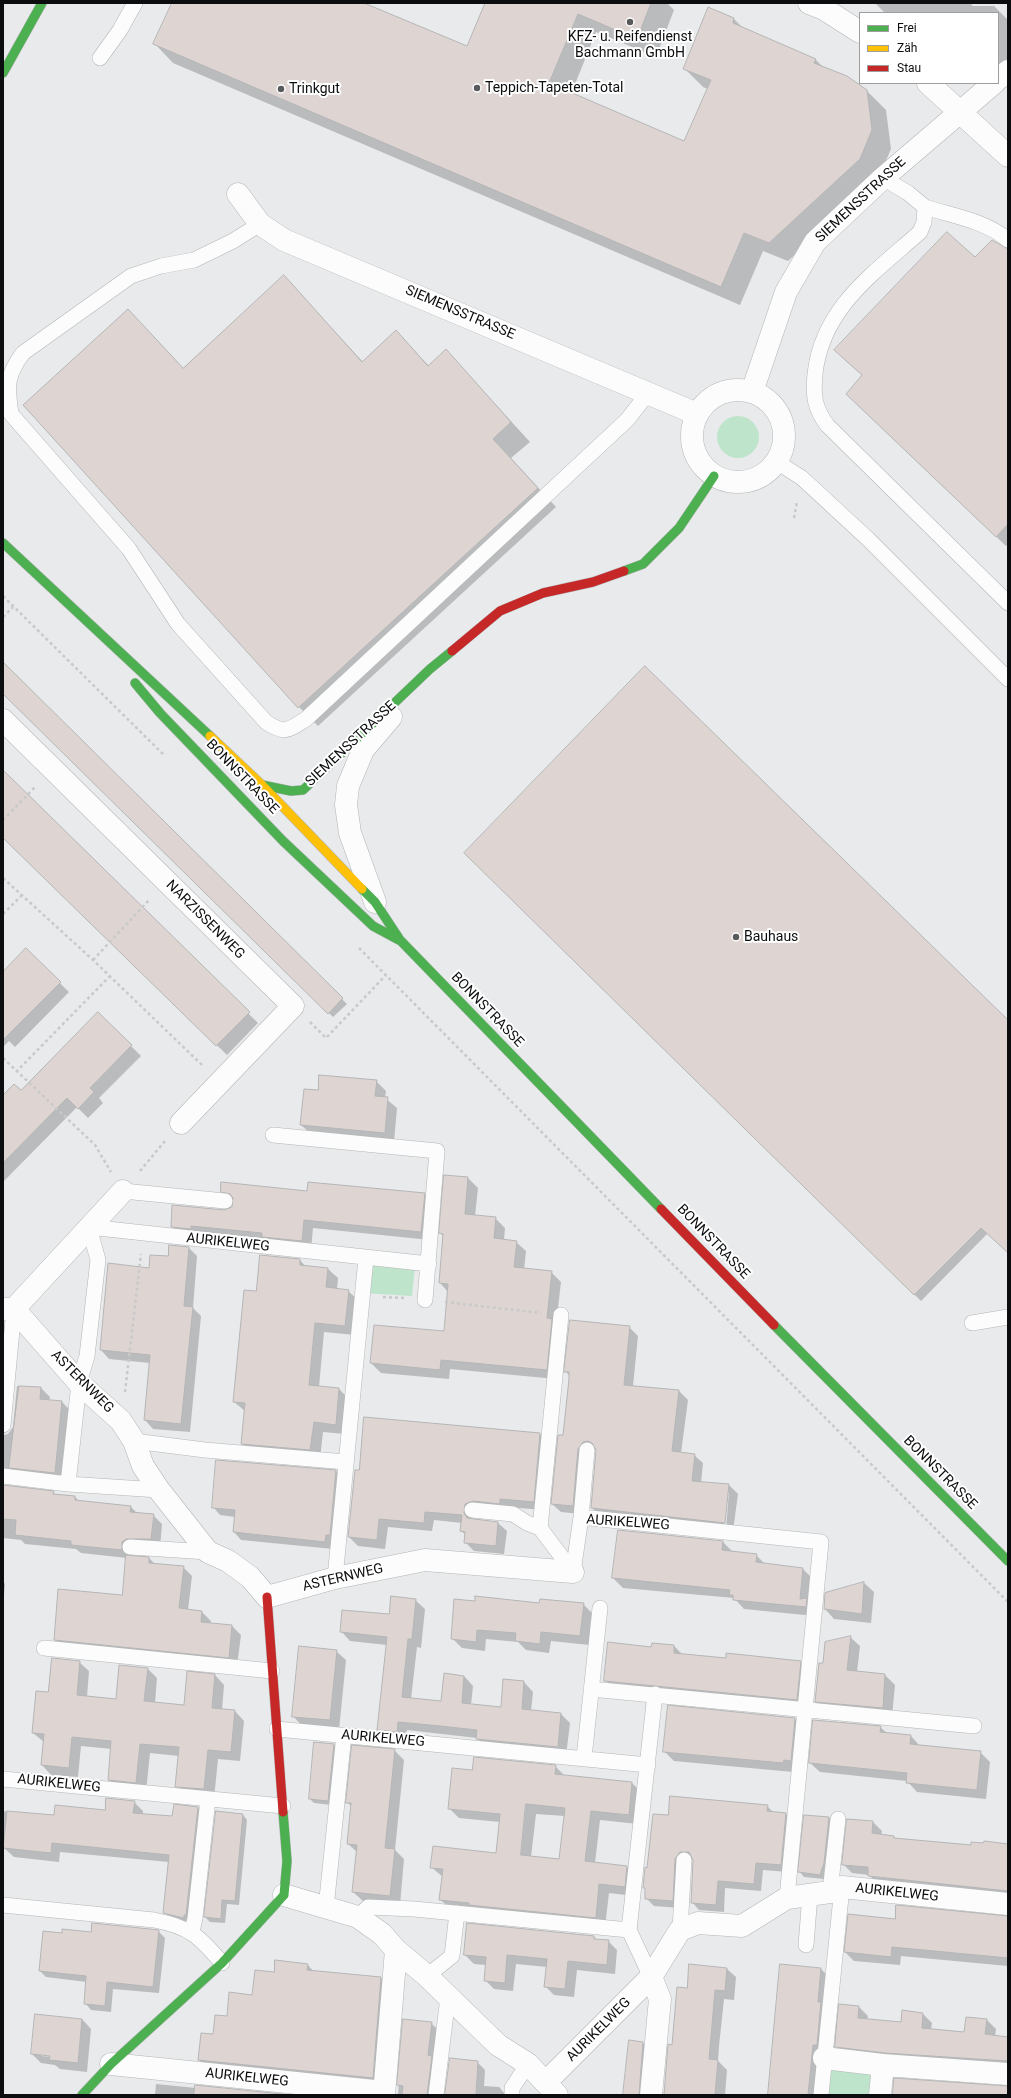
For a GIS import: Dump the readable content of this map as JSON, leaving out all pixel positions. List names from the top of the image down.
{
  "streets": {
    "main road": ["SIEMENSSTRASSE", "BONNSTRASSE"],
    "street": ["NARZISSENWEG", "AURIKELWEG", "ASTERNWEG"]
  },
  "crossings": [
    ["SIEMENSSTRASSE", "BONNSTRASSE"],
    ["AURIKELWEG", "ASTERNWEG"]
  ],
  "places": [
    "KFZ- u. Reifendienst Bachmann GmbH",
    "Teppich-Tapeten-Total",
    "Trinkgut",
    "Bauhaus"
  ],
  "legend": ["Frei", "Zäh", "Stau"]
}
